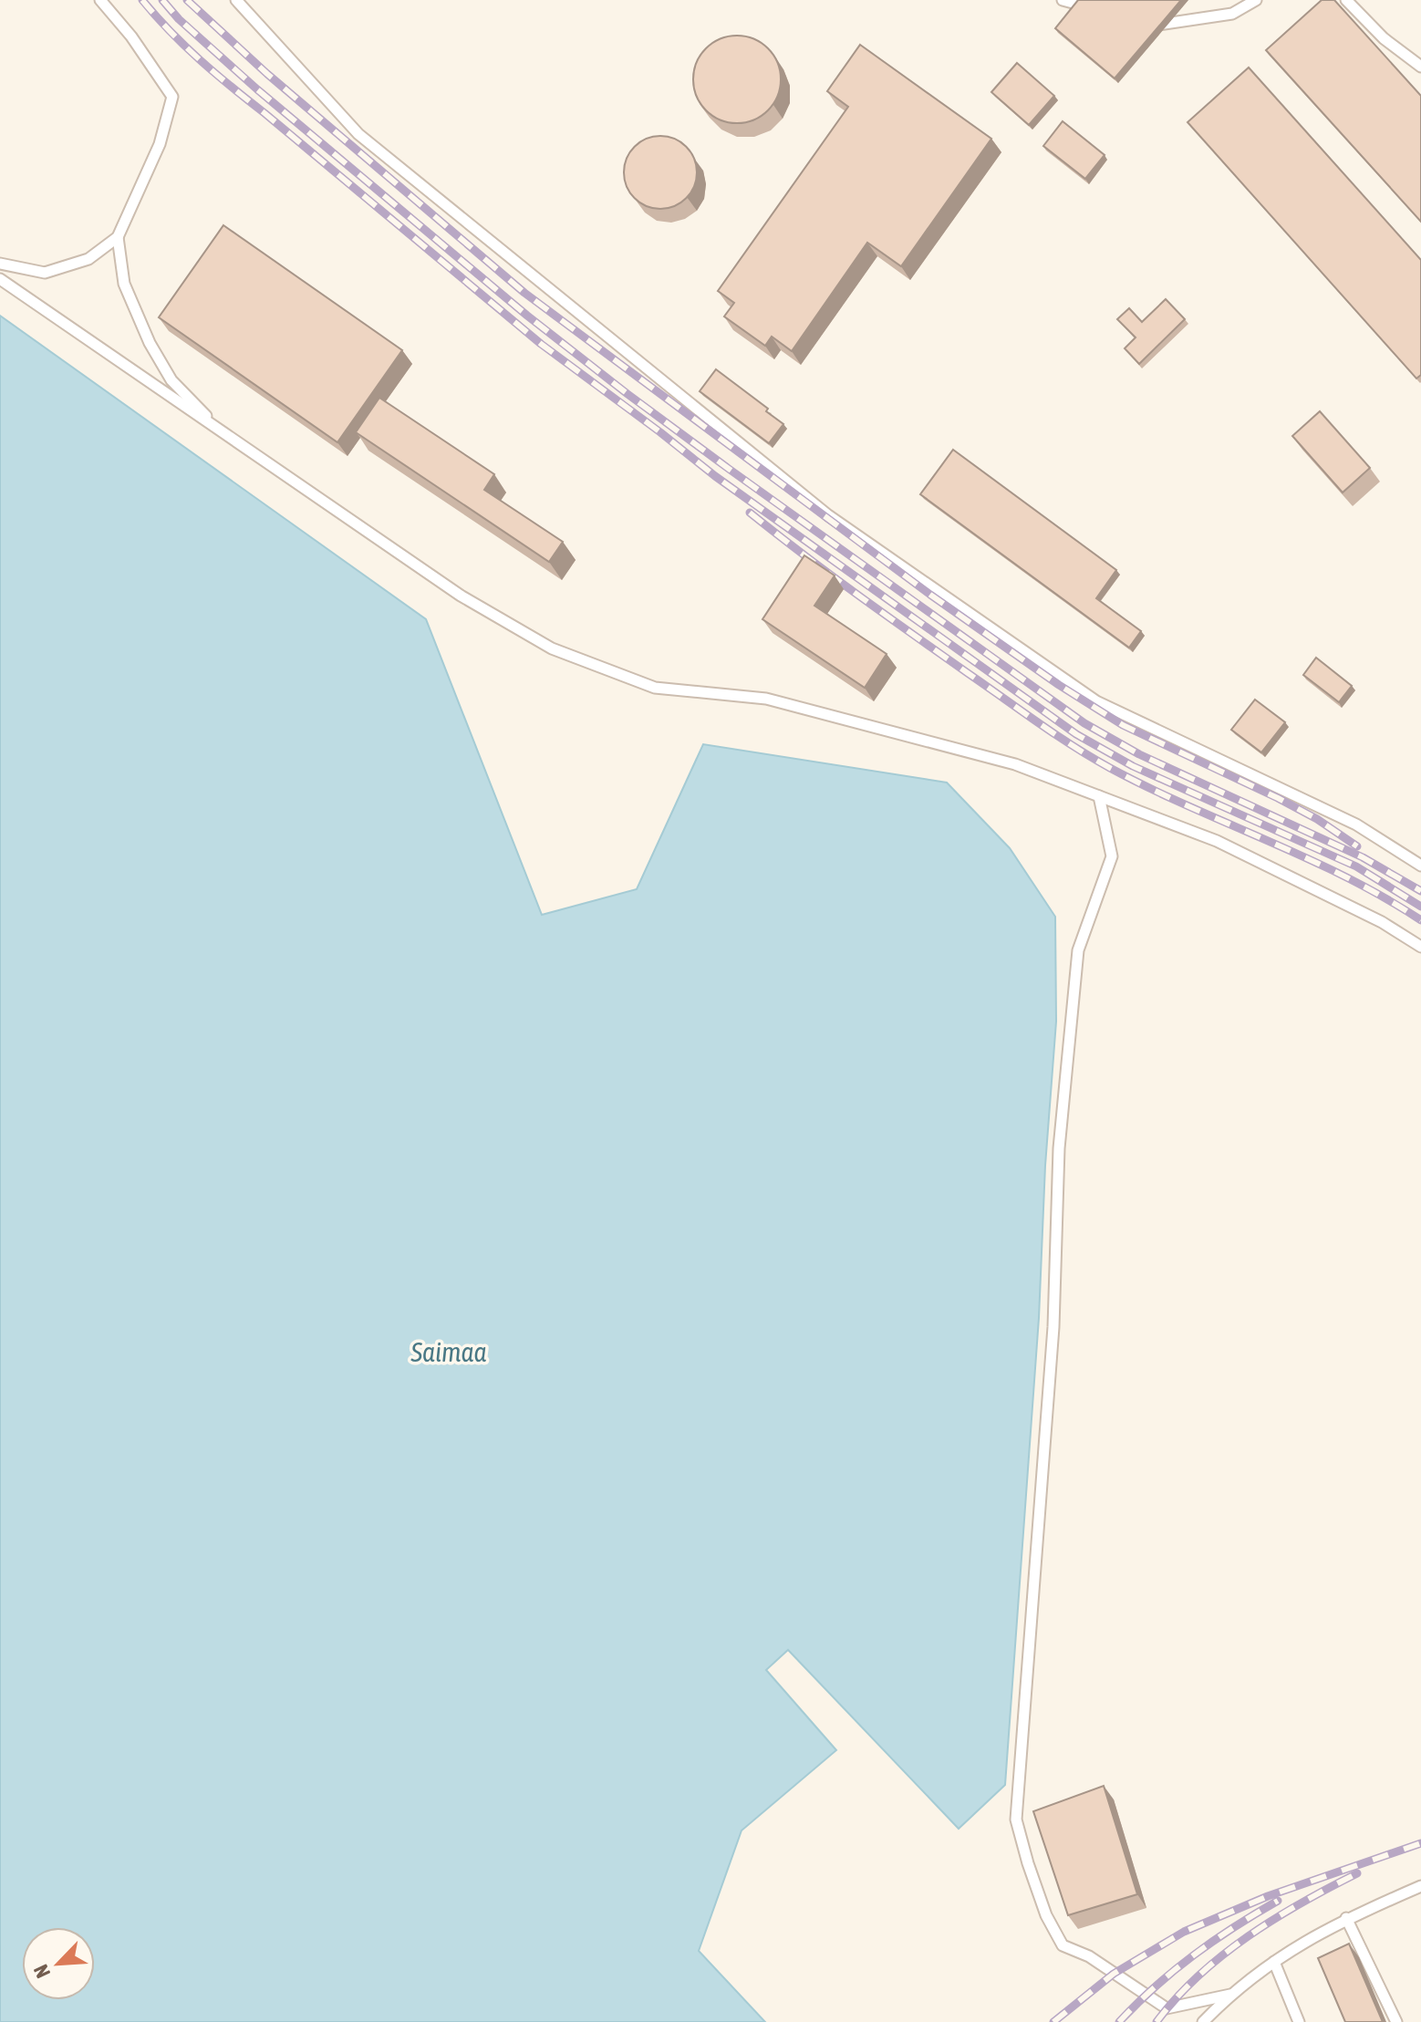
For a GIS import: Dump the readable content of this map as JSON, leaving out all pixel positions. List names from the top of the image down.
{
  "water": ["Saimaa"],
  "north": "bottom left"
}
